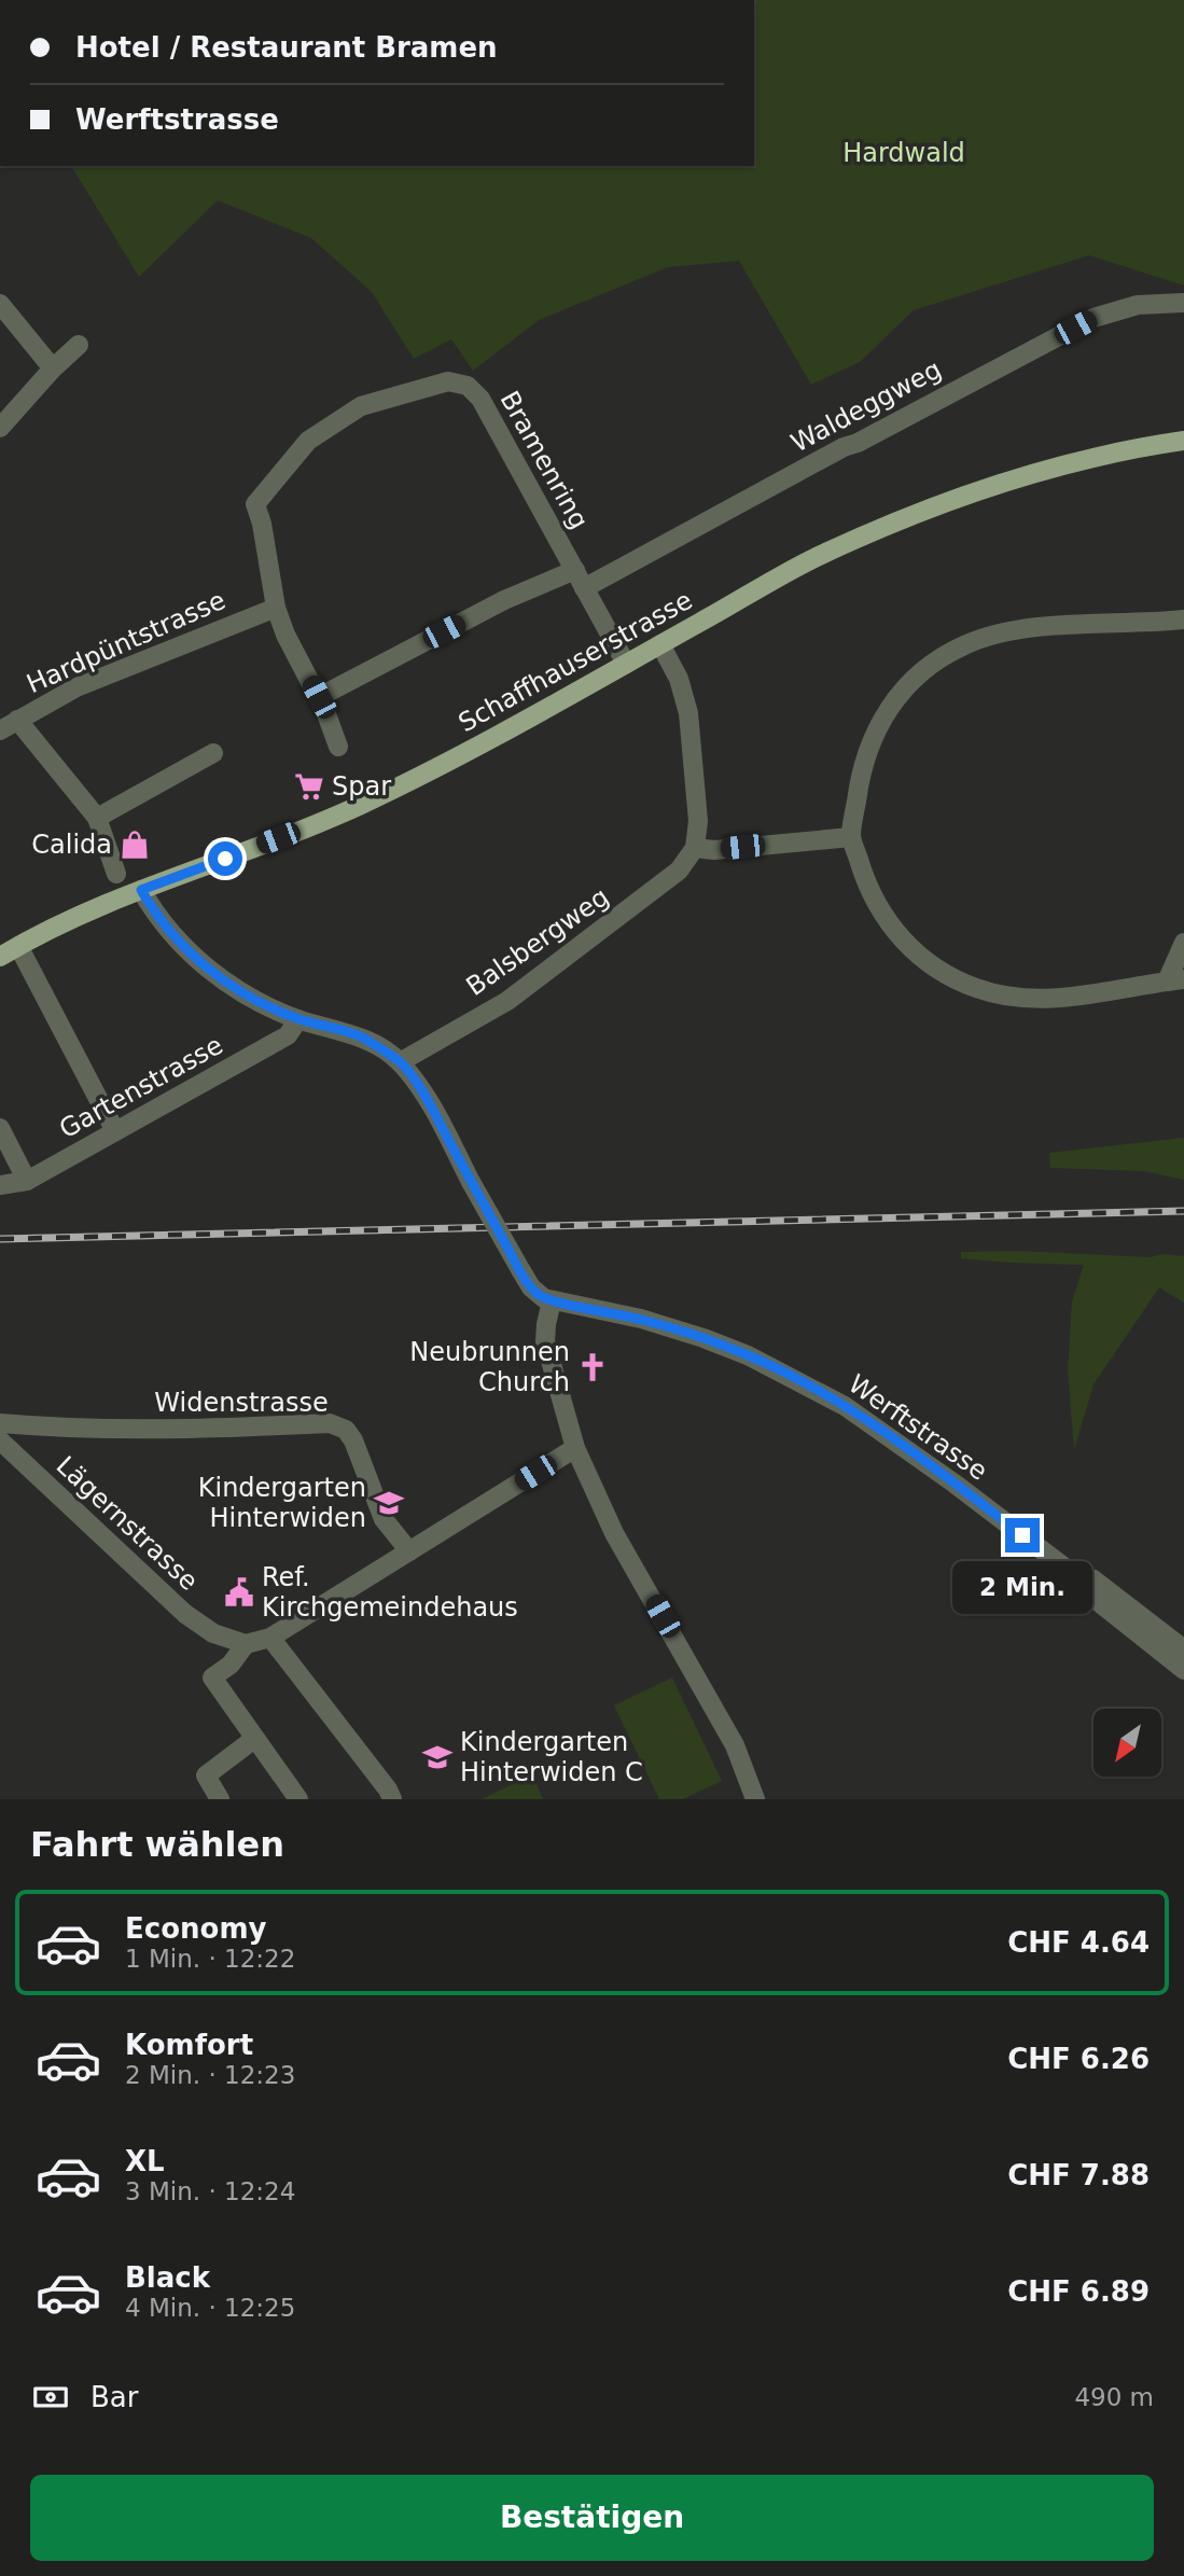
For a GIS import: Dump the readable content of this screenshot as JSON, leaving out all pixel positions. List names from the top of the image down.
{
  "streets": {
    "main road": ["Schaffhauserstrasse"],
    "street": [
      "Waldeggweg",
      "Bramenring",
      "Hardpüntstrasse",
      "Balsbergweg",
      "Gartenstrasse",
      "Widenstrasse",
      "Werftstrasse",
      "Lägernstrasse"
    ]
  },
  "crossings": [
    ["Waldeggweg", "Bramenring"],
    ["Bramenring", "Hardpüntstrasse"],
    ["Bramenring", "Schaffhauserstrasse"]
  ],
  "parks": ["Hardwald"],
  "places": {
    "supermarket": ["Spar"],
    "shop": ["Calida"],
    "church": ["Neubrunnen Church"],
    "school or university": ["Kindergarten Hinterwiden", "Kindergarten Hinterwiden C"],
    "public building": ["Ref. Kirchgemeindehaus"]
  },
  "north": "bottom left",
  "page": {
    "banner": ["Hotel / Restaurant Bramen", "Werftstrasse"],
    "bubble": "2 Min.",
    "heading": "Fahrt wählen",
    "list": [
      {
        "name": "Economy",
        "note": "1 Min. · 12:22",
        "value": "CHF 4.64"
      },
      {
        "name": "Komfort",
        "note": "2 Min. · 12:23",
        "value": "CHF 6.26"
      },
      {
        "name": "XL",
        "note": "3 Min. · 12:24",
        "value": "CHF 7.88"
      },
      {
        "name": "Black",
        "note": "4 Min. · 12:25",
        "value": "CHF 6.89"
      }
    ],
    "pay": ["Bar", "490 m"],
    "buttons": "Bestätigen"
  }
}
